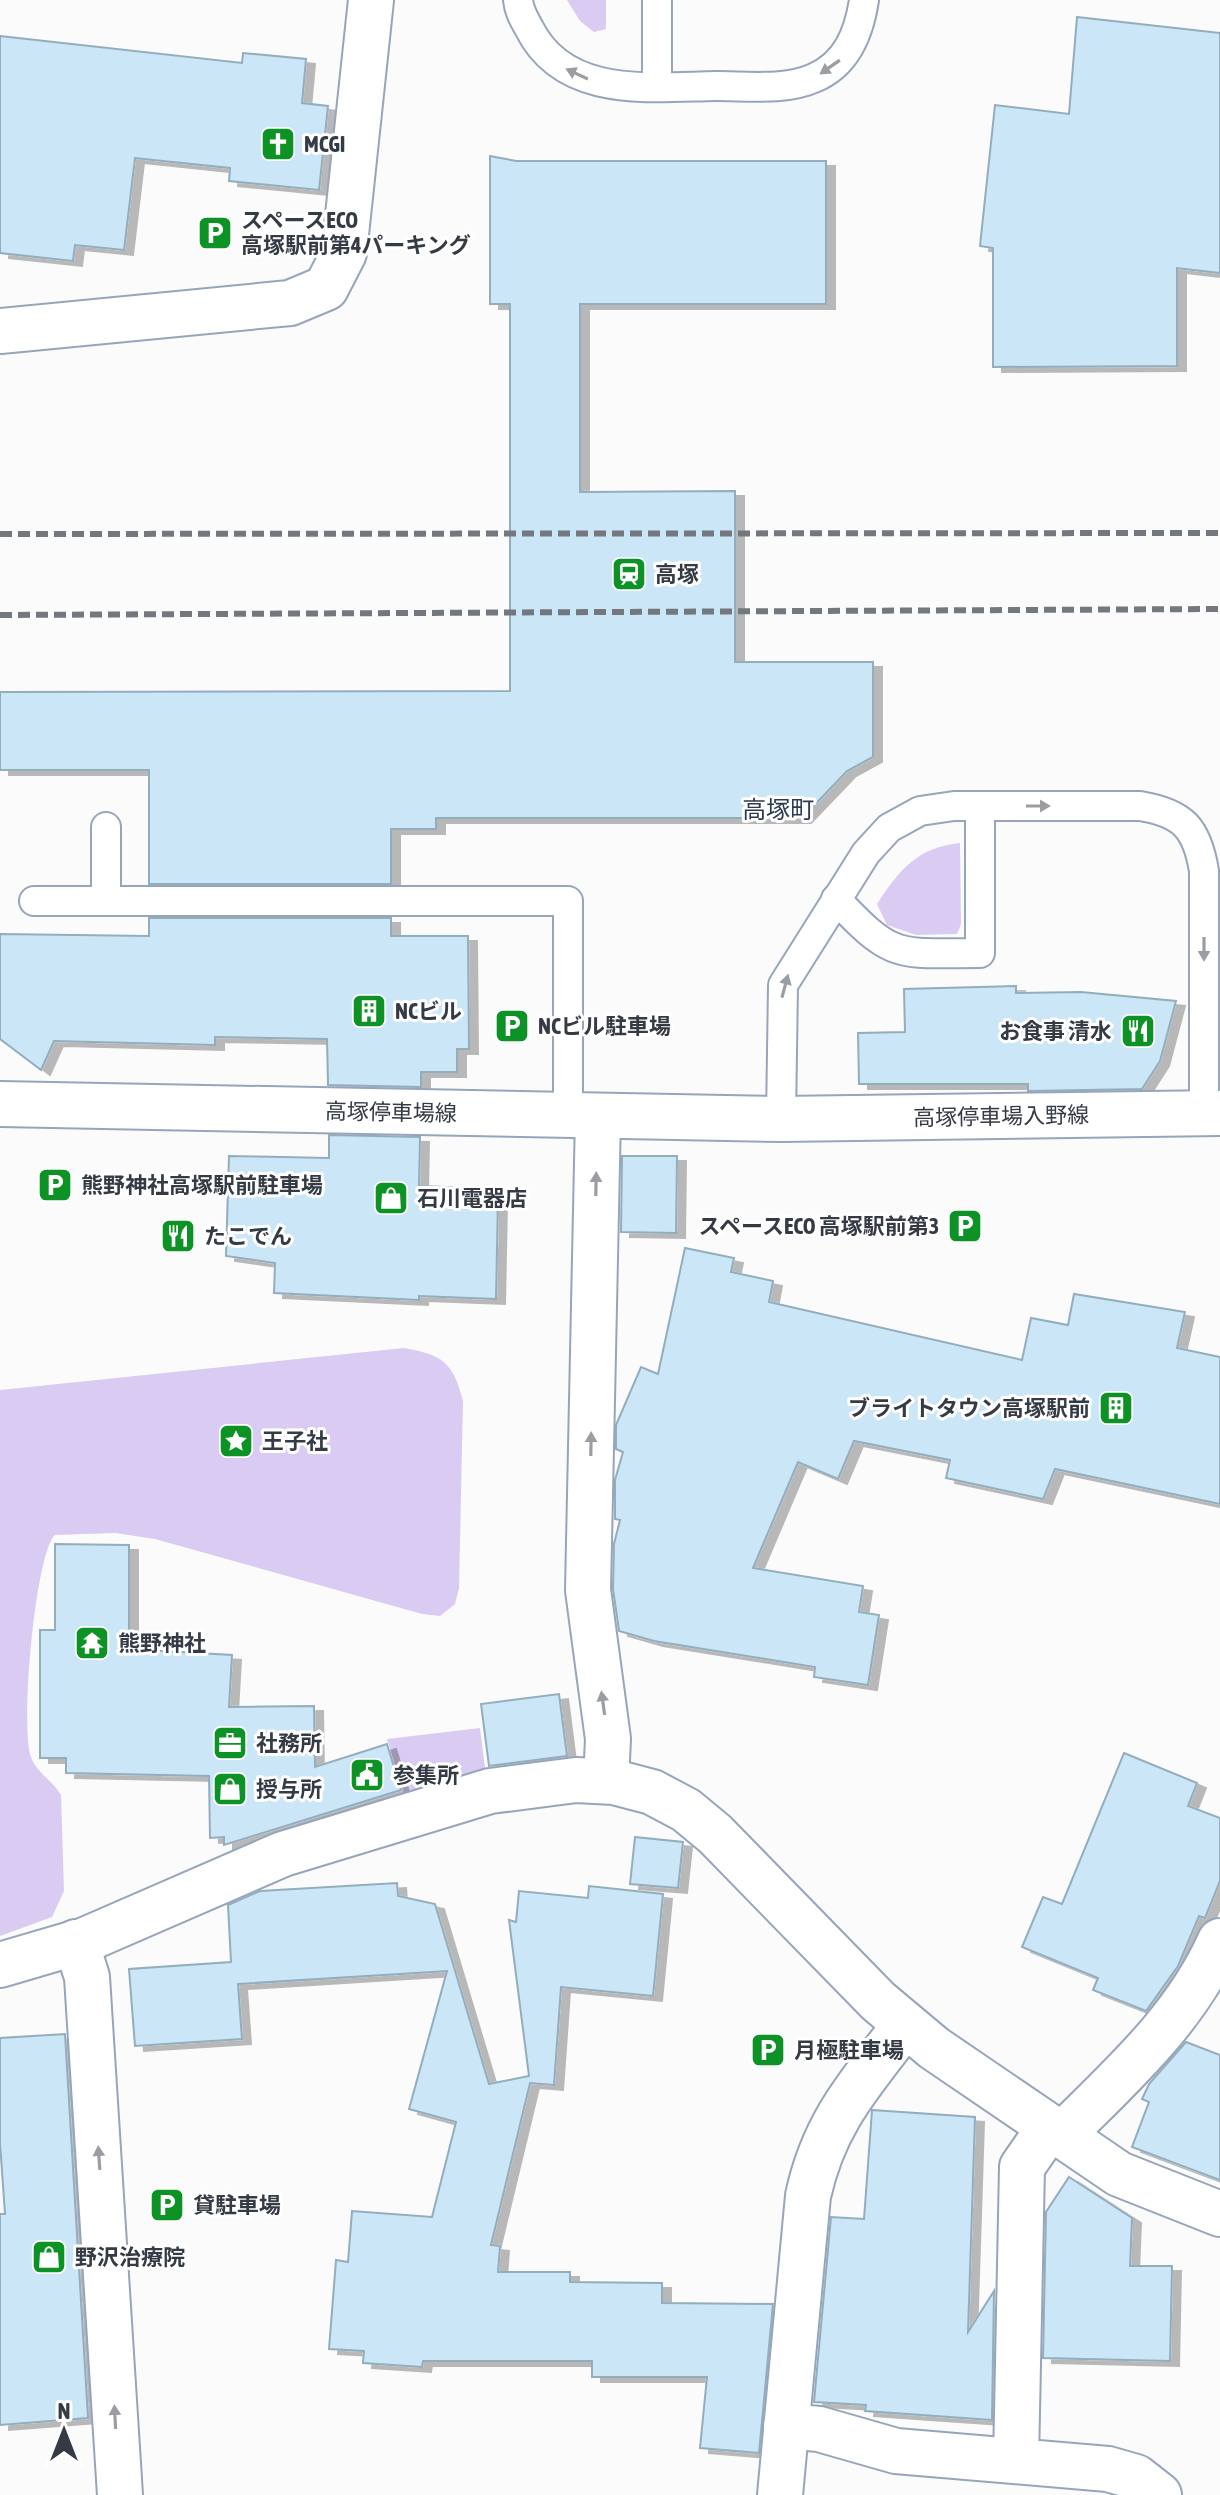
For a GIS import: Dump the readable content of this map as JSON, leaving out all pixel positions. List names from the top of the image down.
{
  "streets": {
    "street": ["高塚停車場線", "高塚停車場入野線"]
  },
  "crossings": [
    ["高塚停車場線", "高塚停車場入野線"]
  ],
  "districts": ["高塚町"],
  "places": {
    "church": ["MCGI"],
    "parking": [
      "スペースECO 高塚駅前第4パーキング",
      "NCビル駐車場",
      "熊野神社高塚駅前駐車場",
      "スペースECO 高塚駅前第3",
      "月極駐車場",
      "貸駐車場"
    ],
    "station": ["高塚"],
    "building": ["NCビル", "ブライトタウン高塚駅前"],
    "restaurant": ["お食事 清水", "たこでん"],
    "shop": ["石川電器店", "授与所", "野沢治療院"],
    "place": ["王子社"],
    "temple": ["熊野神社"],
    "office": ["社務所"],
    "public building": ["参集所"]
  },
  "north": "top"
}
